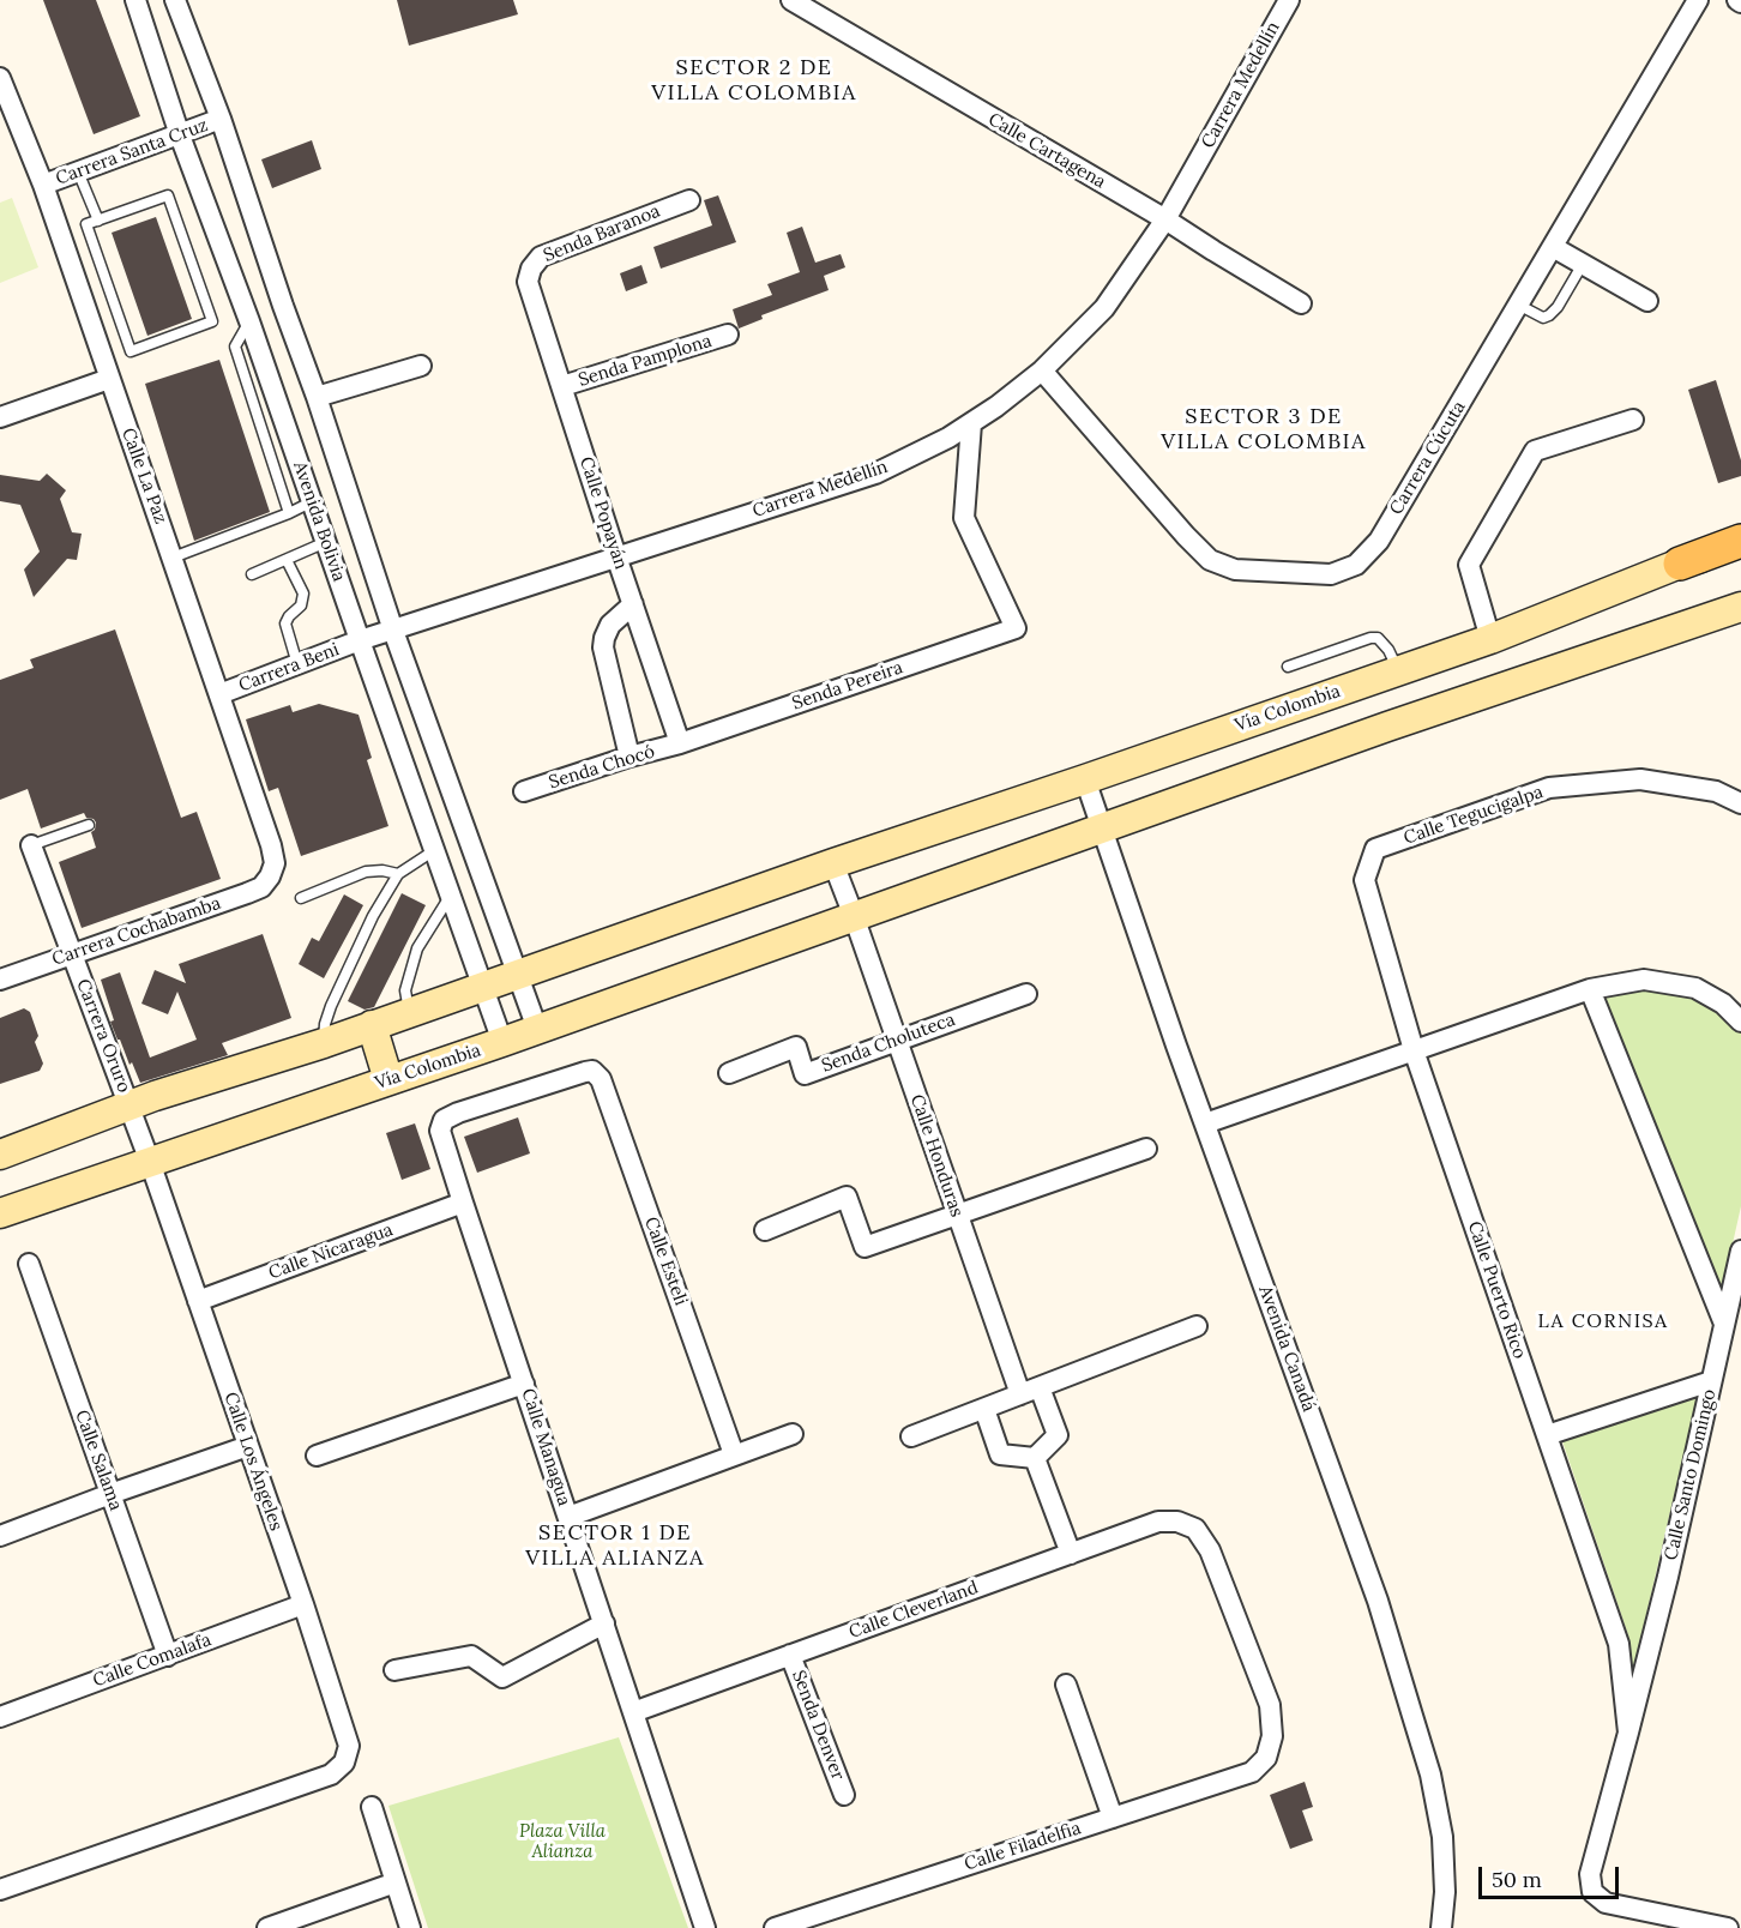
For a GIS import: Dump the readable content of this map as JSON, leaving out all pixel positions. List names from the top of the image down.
{
  "streets": {
    "main road": ["Vía Colombia"],
    "street": [
      "Carrera Medellín",
      "Calle Cartagena",
      "Carrera Santa Cruz",
      "Senda Baranoa",
      "Senda Pamplona",
      "Carrera Cúcuta",
      "Calle La Paz",
      "Calle Popayán",
      "Avenida Bolivia",
      "Carrera Beni",
      "Senda Pereira",
      "Senda Chocó",
      "Calle Tegucigalpa",
      "Carrera Cochabamba",
      "Carrera Oruro",
      "Senda Choluteca",
      "Calle Honduras",
      "Calle Nicaragua",
      "Calle Esteli",
      "Calle Puerto Rico",
      "Avenida Canadá",
      "Calle Managua",
      "Calle Salama",
      "Calle Los Ángeles",
      "Calle Santo Domingo",
      "Calle Cleverland",
      "Calle Comalafa",
      "Senda Denver",
      "Calle Filadelfia"
    ]
  },
  "crossings": [
    ["Carrera Medellín", "Calle Cartagena"],
    ["Carrera Medellín", "Carrera Cúcuta"],
    ["Carrera Medellín", "Calle Popayán"],
    ["Carrera Medellín", "Avenida Bolivia"],
    ["Carrera Medellín", "Carrera Beni"],
    ["Carrera Medellín", "Senda Pereira"],
    ["Carrera Santa Cruz", "Calle La Paz"],
    ["Carrera Santa Cruz", "Avenida Bolivia"],
    ["Senda Baranoa", "Calle Popayán"],
    ["Senda Pamplona", "Calle Popayán"],
    ["Calle La Paz", "Carrera Beni"],
    ["Calle La Paz", "Carrera Cochabamba"],
    ["Calle Popayán", "Senda Pereira"],
    ["Calle Popayán", "Senda Chocó"],
    ["Avenida Bolivia", "Carrera Beni"],
    ["Avenida Bolivia", "Vía Colombia"],
    ["Senda Pereira", "Senda Chocó"],
    ["Vía Colombia", "Carrera Oruro"],
    ["Vía Colombia", "Calle Honduras"],
    ["Vía Colombia", "Avenida Canadá"],
    ["Vía Colombia", "Calle Los Ángeles"],
    ["Calle Tegucigalpa", "Calle Puerto Rico"],
    ["Carrera Cochabamba", "Carrera Oruro"],
    ["Carrera Oruro", "Calle Los Ángeles"],
    ["Senda Choluteca", "Calle Honduras"],
    ["Calle Nicaragua", "Calle Managua"],
    ["Calle Nicaragua", "Calle Los Ángeles"],
    ["Calle Esteli", "Calle Managua"],
    ["Calle Puerto Rico", "Calle Santo Domingo"],
    ["Calle Managua", "Calle Cleverland"],
    ["Calle Salama", "Calle Comalafa"],
    ["Calle Los Ángeles", "Calle Comalafa"],
    ["Calle Cleverland", "Senda Denver"],
    ["Calle Cleverland", "Calle Filadelfia"]
  ],
  "districts": [
    "SECTOR 2 DE VILLA COLOMBIA",
    "SECTOR 3 DE VILLA COLOMBIA",
    "LA CORNISA",
    "SECTOR 1 DE VILLA ALIANZA"
  ],
  "parks": ["Plaza Villa Alianza"],
  "scale_bar": "50 m"
}
